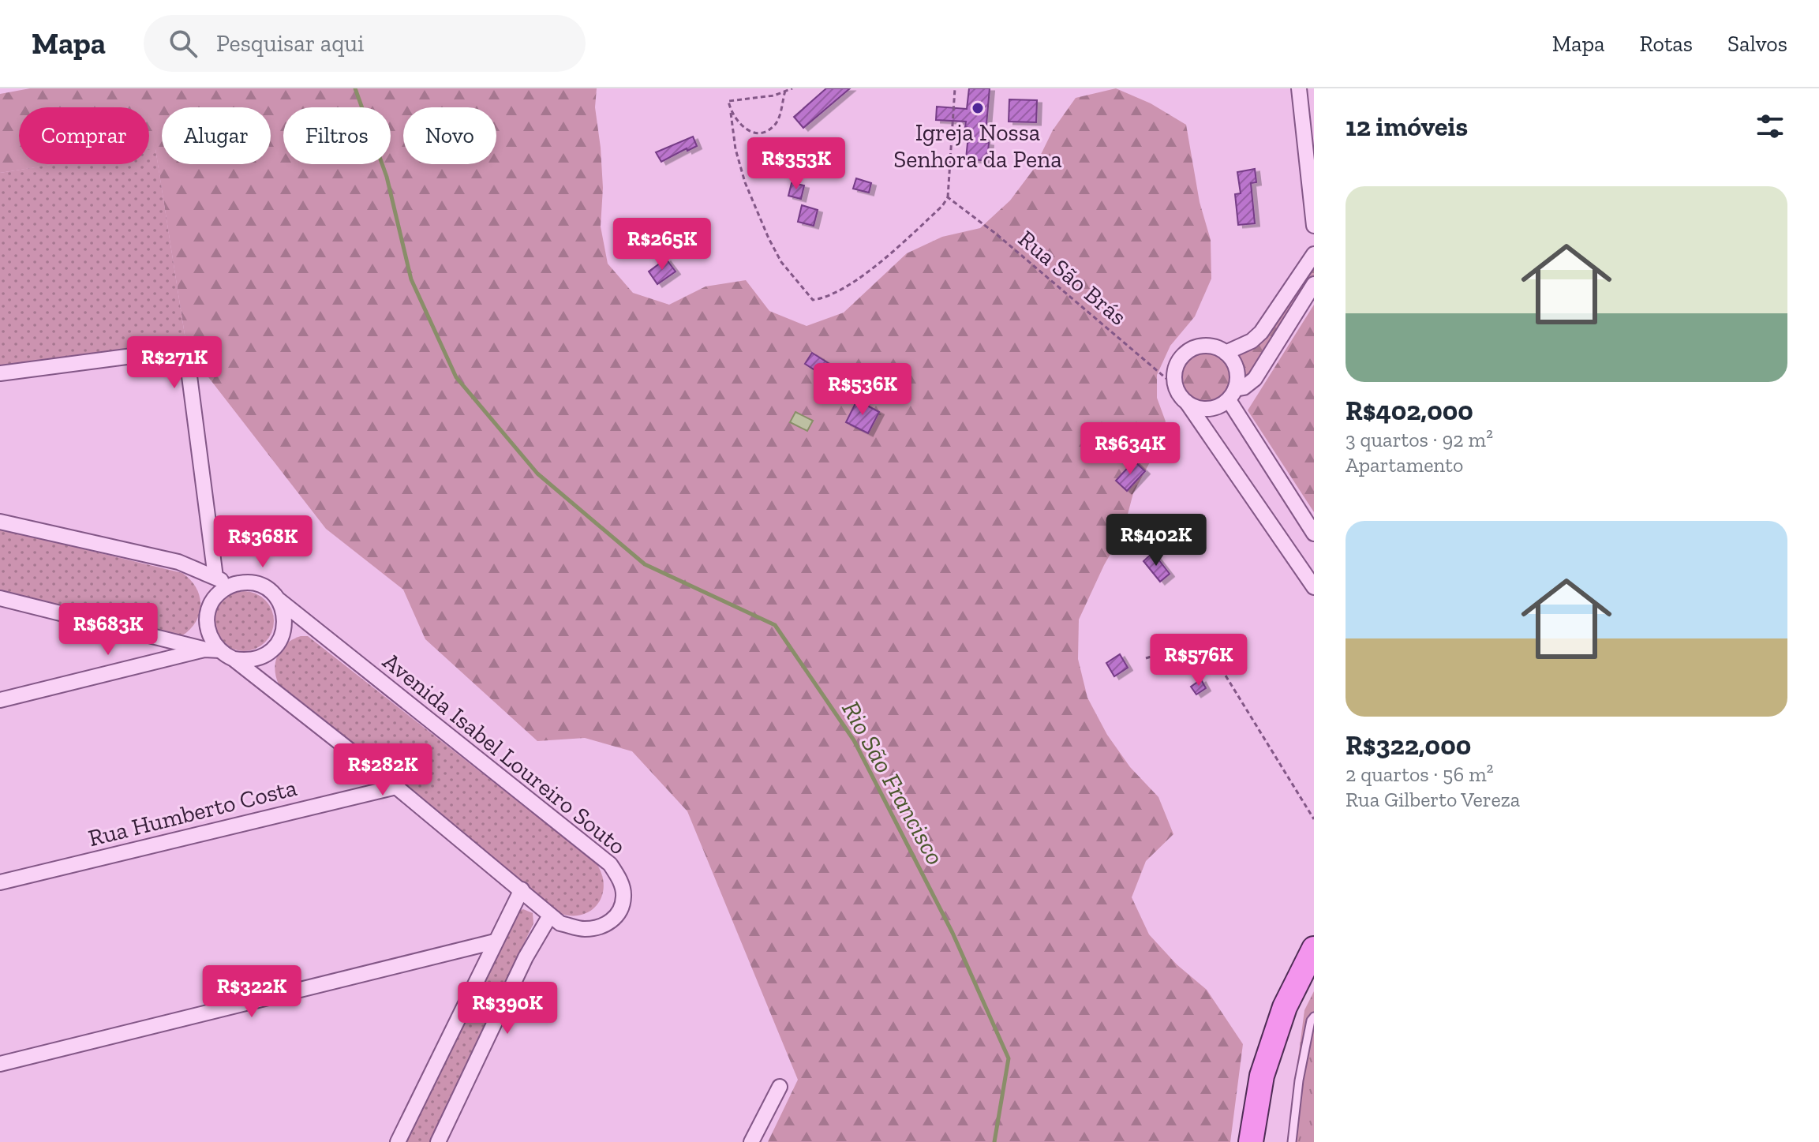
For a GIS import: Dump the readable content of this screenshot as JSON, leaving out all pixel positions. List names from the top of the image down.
{
  "streets": {
    "street": ["Avenida Isabel Loureiro Souto", "Rua Humberto Costa"],
    "path": ["Rua São Brás"]
  },
  "crossings": [
    ["Avenida Isabel Loureiro Souto", "Rua Humberto Costa"]
  ],
  "water": ["Rio São Francisco"],
  "places": ["Igreja Nossa Senhora da Pena"],
  "page": {
    "header": "Mapa",
    "search": "Pesquisar aqui",
    "nav": ["Mapa", "Rotas", "Salvos"],
    "heading": "12 imóveis",
    "chip": [
      "Comprar",
      "Alugar",
      "Filtros",
      "Novo"
    ],
    "price": [
      "R$353K",
      "R$265K",
      "R$271K",
      "R$536K",
      "R$634K",
      "R$402K",
      "R$368K",
      "R$683K",
      "R$576K",
      "R$282K",
      "R$322K",
      "R$390K"
    ],
    "list": [
      {
        "name": "R$402,000",
        "note": "3 quartos · 92 m² · Apartamento"
      },
      {
        "name": "R$322,000",
        "note": "2 quartos · 56 m² · Rua Gilberto Vereza"
      }
    ]
  }
}
